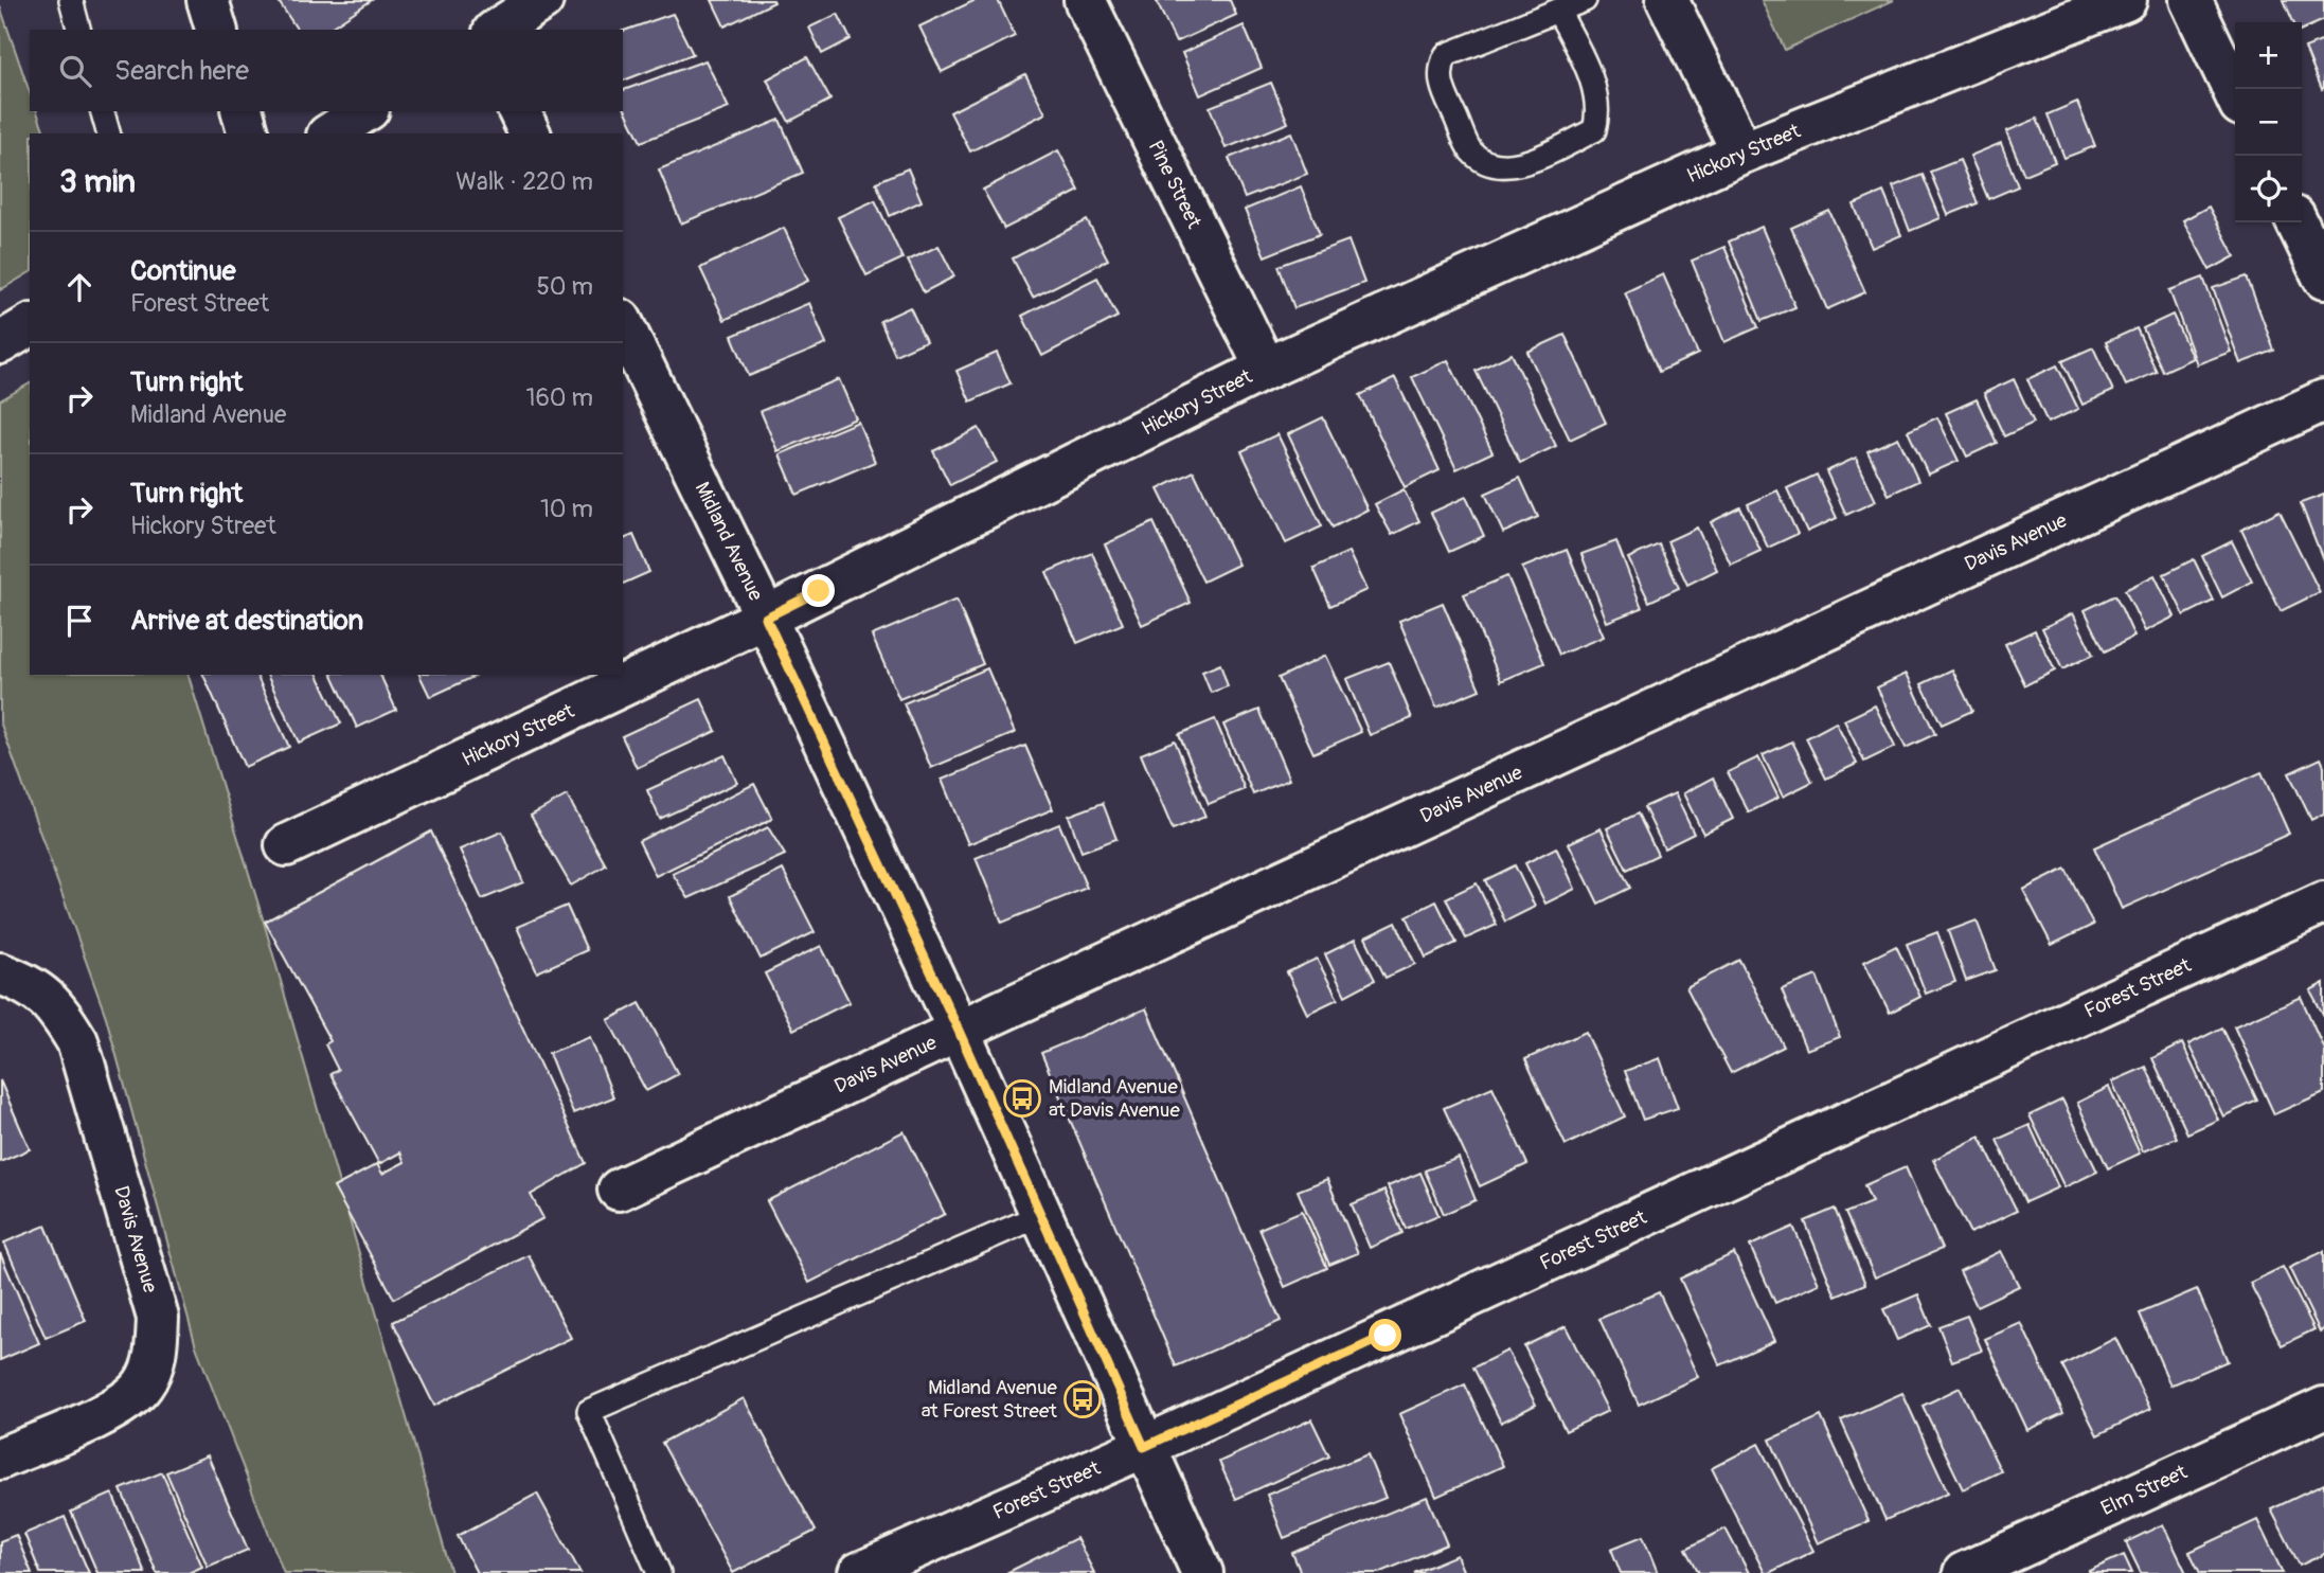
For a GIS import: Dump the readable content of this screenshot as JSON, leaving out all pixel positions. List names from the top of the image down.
{
  "streets": {
    "street": [
      "Hickory Street",
      "Pine Street",
      "Midland Avenue",
      "Davis Avenue",
      "Forest Street",
      "Elm Street"
    ]
  },
  "crossings": [
    ["Hickory Street", "Pine Street"],
    ["Hickory Street", "Midland Avenue"],
    ["Midland Avenue", "Davis Avenue"],
    ["Midland Avenue", "Forest Street"]
  ],
  "places": {
    "bus stop": ["Midland Avenue at Davis Avenue", "Midland Avenue at Forest Street"]
  },
  "page": {
    "map_buttons": ["+", "−"],
    "search": "Search here",
    "heading": ["3 min", "Walk · 220 m"],
    "list": [
      ["Continue", "Forest Street", "50 m"],
      ["Turn right", "Midland Avenue", "160 m"],
      ["Turn right", "Hickory Street", "10 m"],
      "Arrive at destination"
    ]
  }
}
